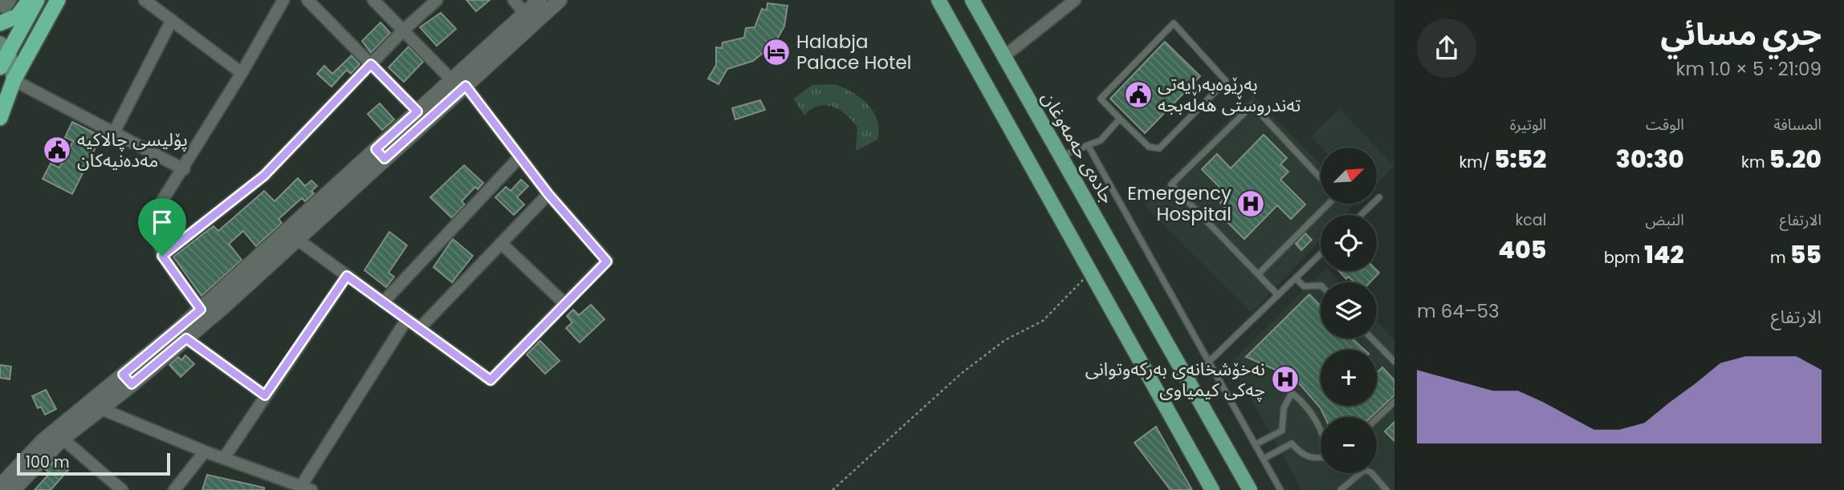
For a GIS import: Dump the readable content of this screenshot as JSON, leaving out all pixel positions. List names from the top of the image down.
{
  "streets": {
    "main road": ["جادەی حەمەوغان"]
  },
  "places": {
    "hotel": ["Halabja Palace Hotel"],
    "public building": ["بەڕێوەبەرایەتی تەندروستی هەڵەبجە", "پۆلیسی چالاکیە مەدەنیەکان"],
    "hospital": ["Emergency Hospital", "نەخۆشخانەی بەرکەوتوانی چەکی کیمیاوی"]
  },
  "scale_bar": "100 m",
  "north": "top right",
  "page": {
    "heading": ["جري مسائي", "21:09 · 5 × 1.0 km"],
    "stats": [
      ["المسافة", "5.20 km"],
      ["الوقت", "30:30"],
      ["الوتيرة", "5:52 /km"],
      ["الارتفاع", "55 m"],
      ["النبض", "142 bpm"],
      ["kcal", "405"]
    ],
    "map_buttons": ["+", "−"],
    "chart": ["الارتفاع", "53–64 m"],
    "scale": "100 m"
  }
}
